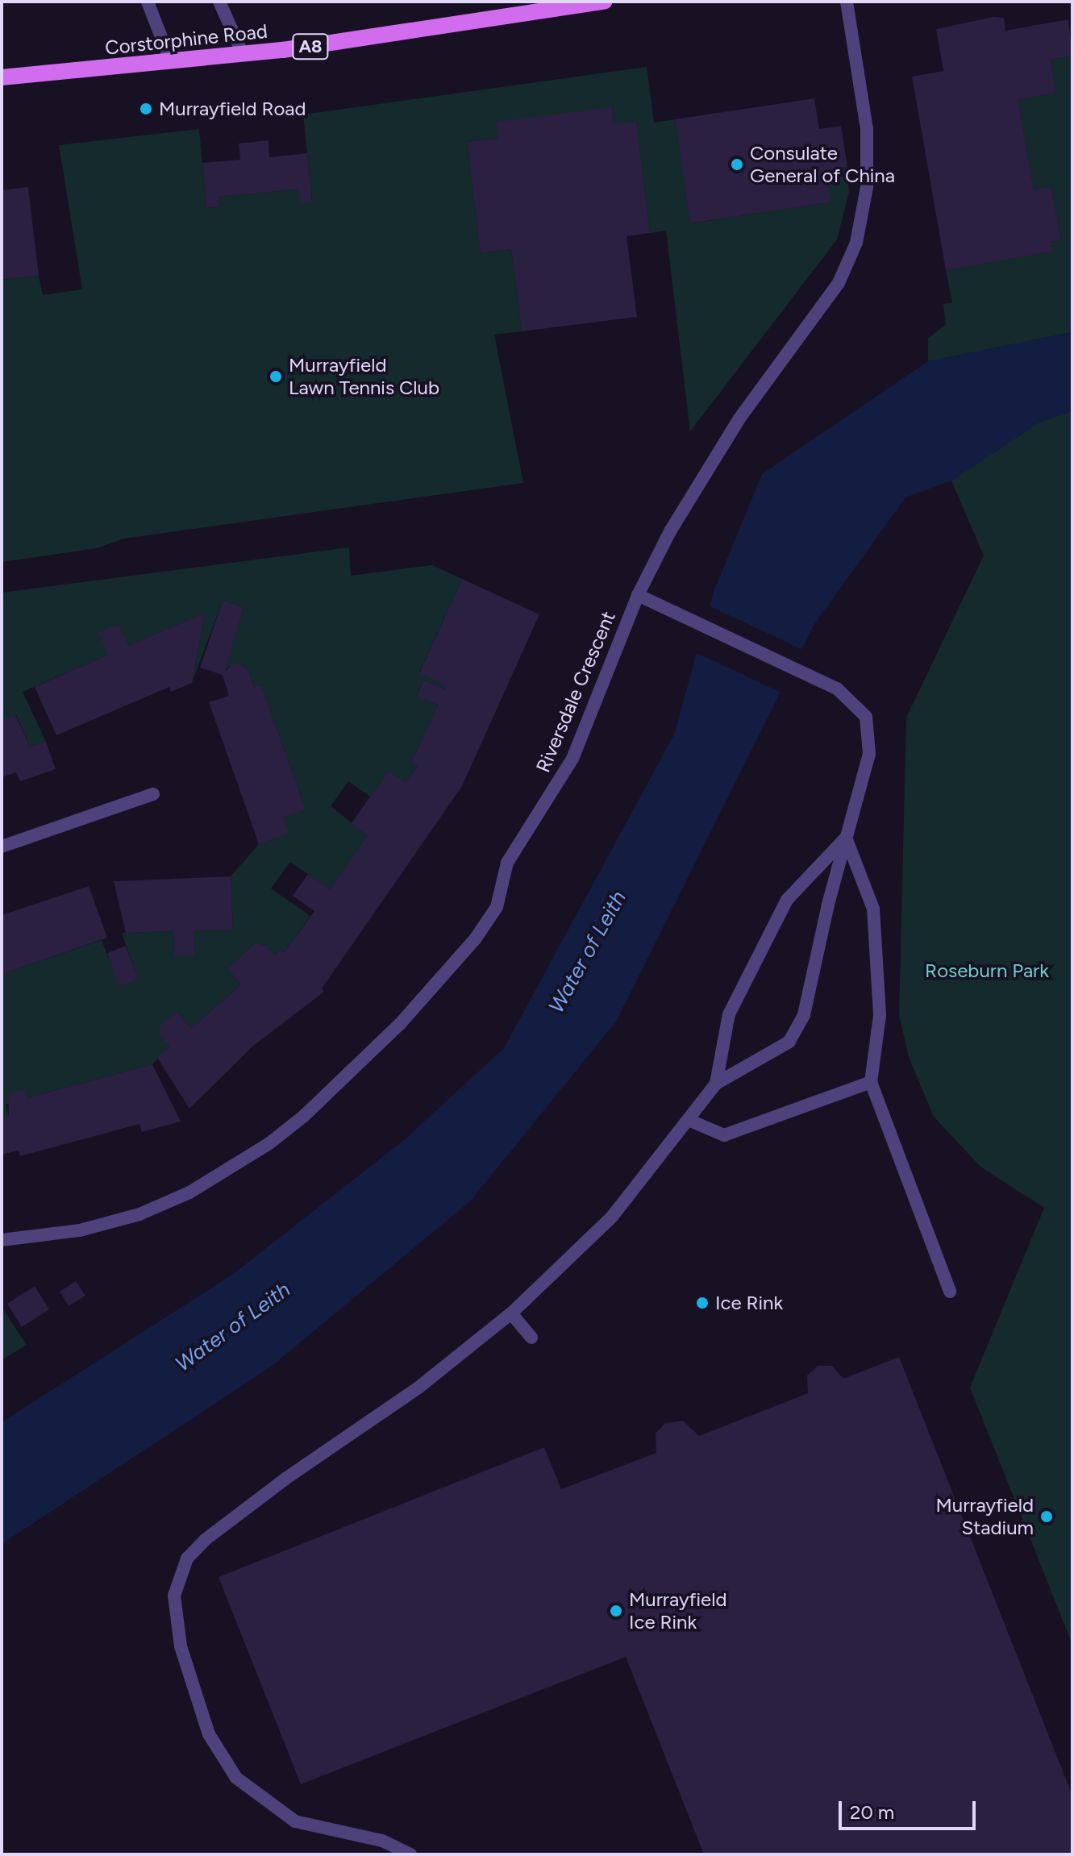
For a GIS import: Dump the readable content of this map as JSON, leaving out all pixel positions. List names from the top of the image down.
{
  "streets": {
    "main road": ["Corstorphine Road", "A8"],
    "street": ["Riversdale Crescent"]
  },
  "water": ["Water of Leith"],
  "parks": ["Roseburn Park"],
  "places": [
    "Murrayfield Road",
    "Consulate General of China",
    "Murrayfield Lawn Tennis Club",
    "Ice Rink",
    "Murrayfield Stadium",
    "Murrayfield Ice Rink"
  ],
  "scale_bar": "20 m"
}
